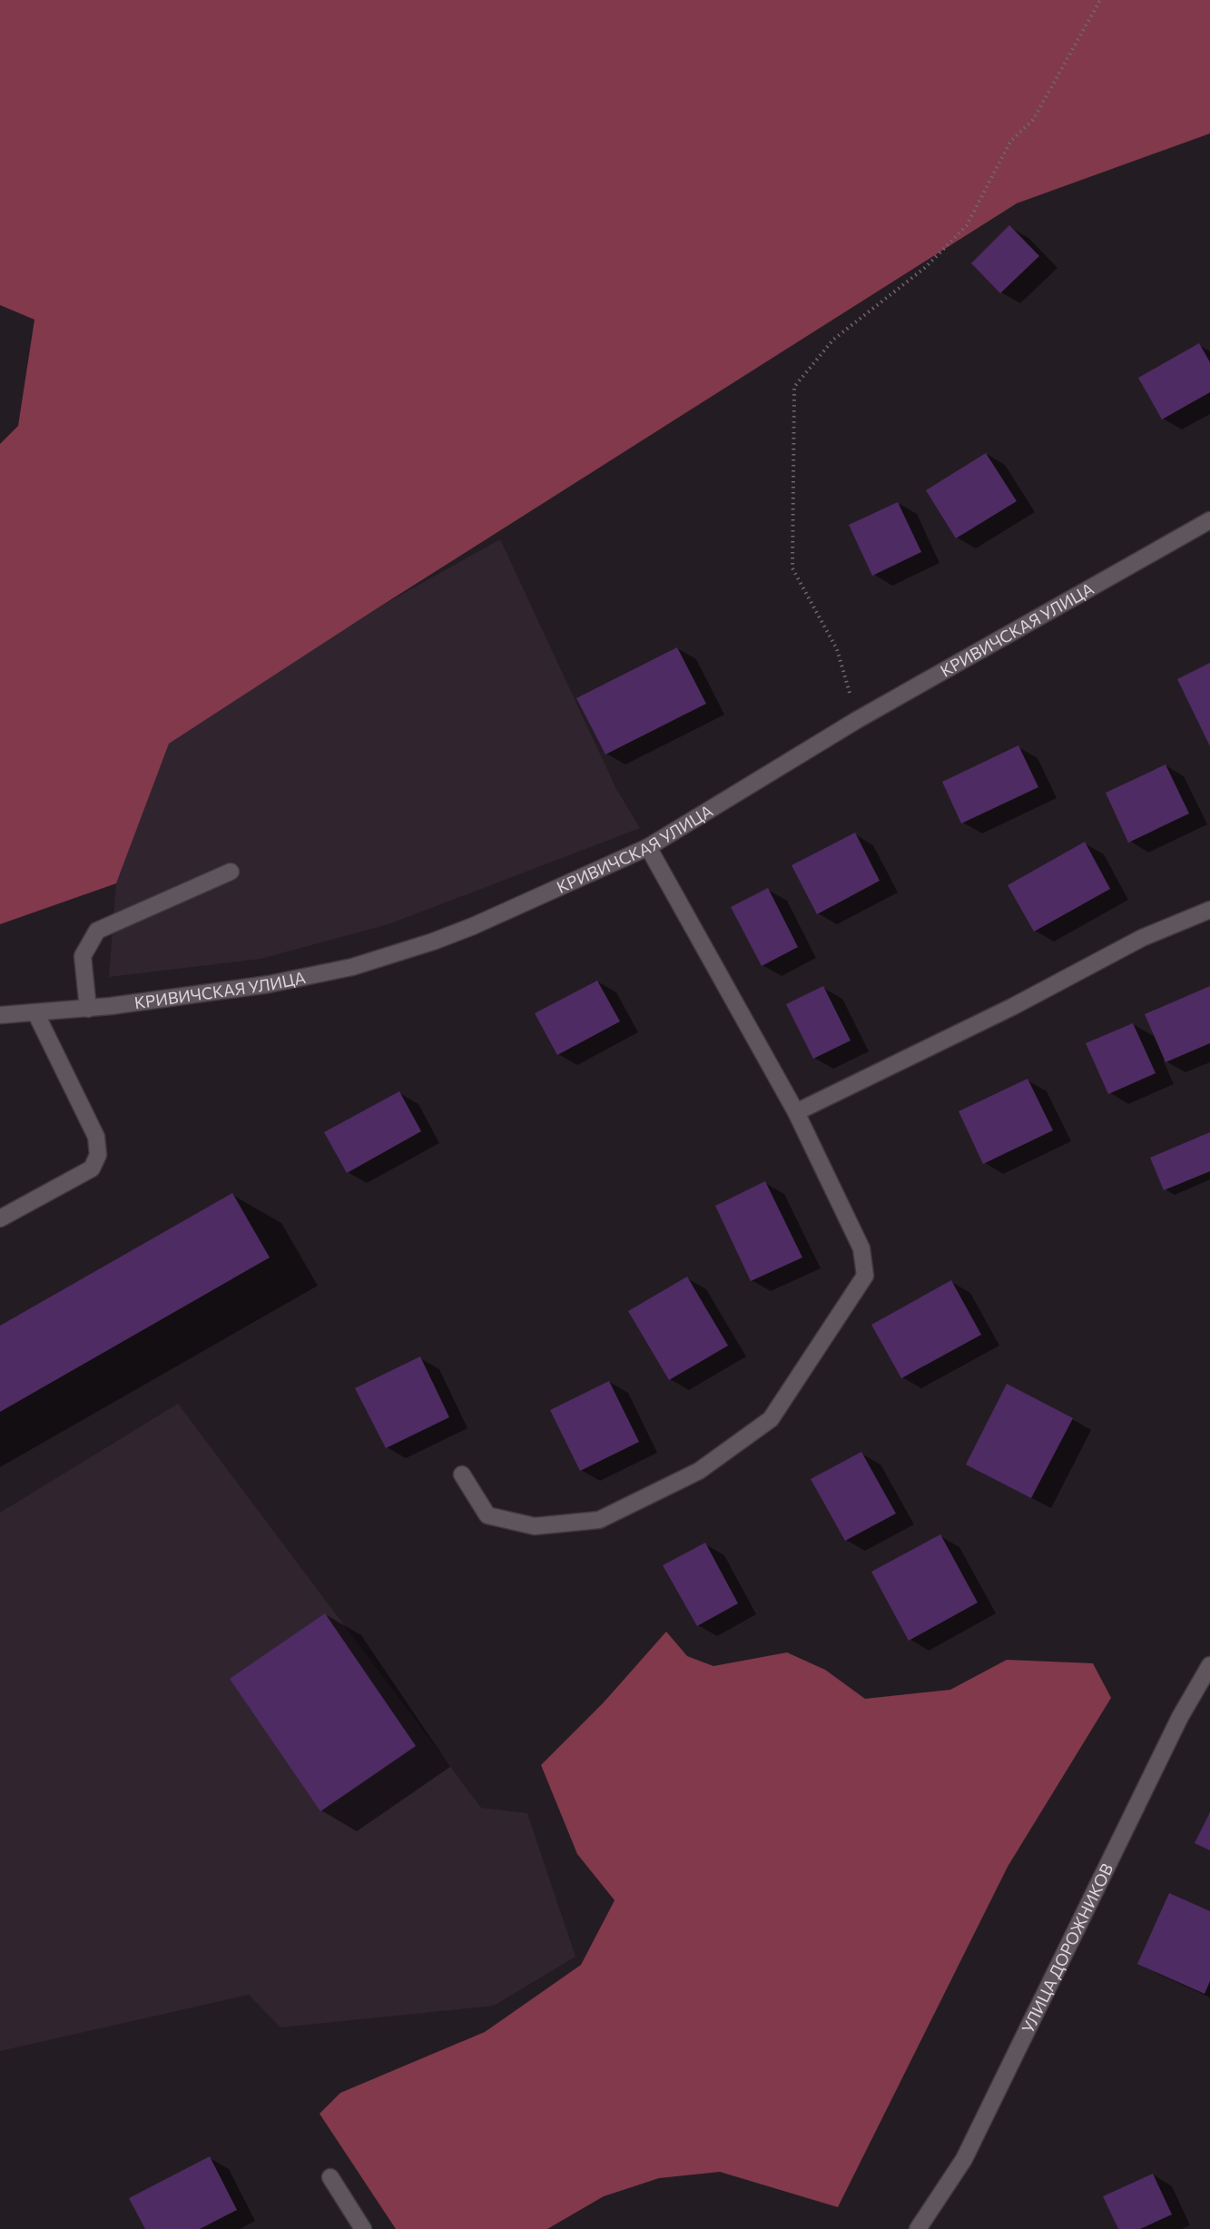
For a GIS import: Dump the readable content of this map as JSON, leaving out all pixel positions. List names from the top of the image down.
{
  "streets": {
    "street": ["КРИВИЧСКАЯ УЛИЦА", "УЛИЦА ДОРОЖНИКОВ"]
  }
}
